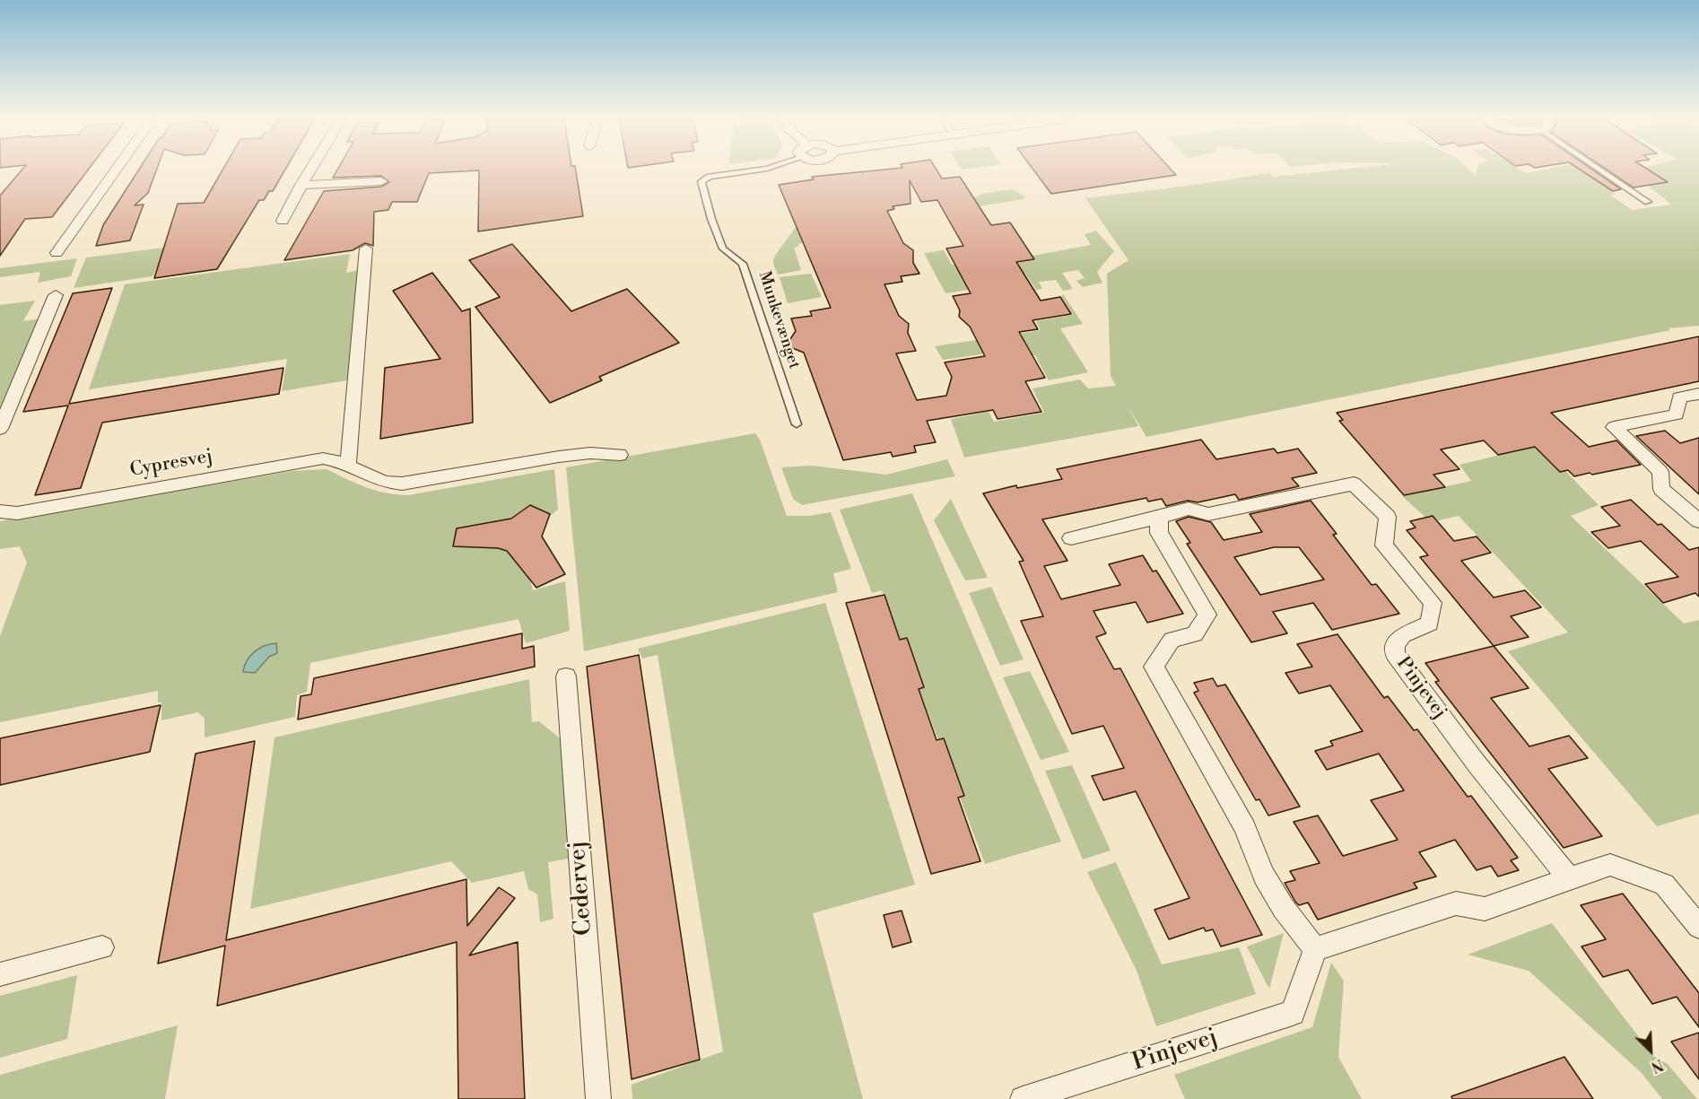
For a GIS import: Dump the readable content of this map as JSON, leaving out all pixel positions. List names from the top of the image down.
{
  "streets": {
    "street": ["Cypresvej", "Pinjevej", "Cedervej"],
    "lane": ["Munkevænget"]
  },
  "north": "bottom right"
}
